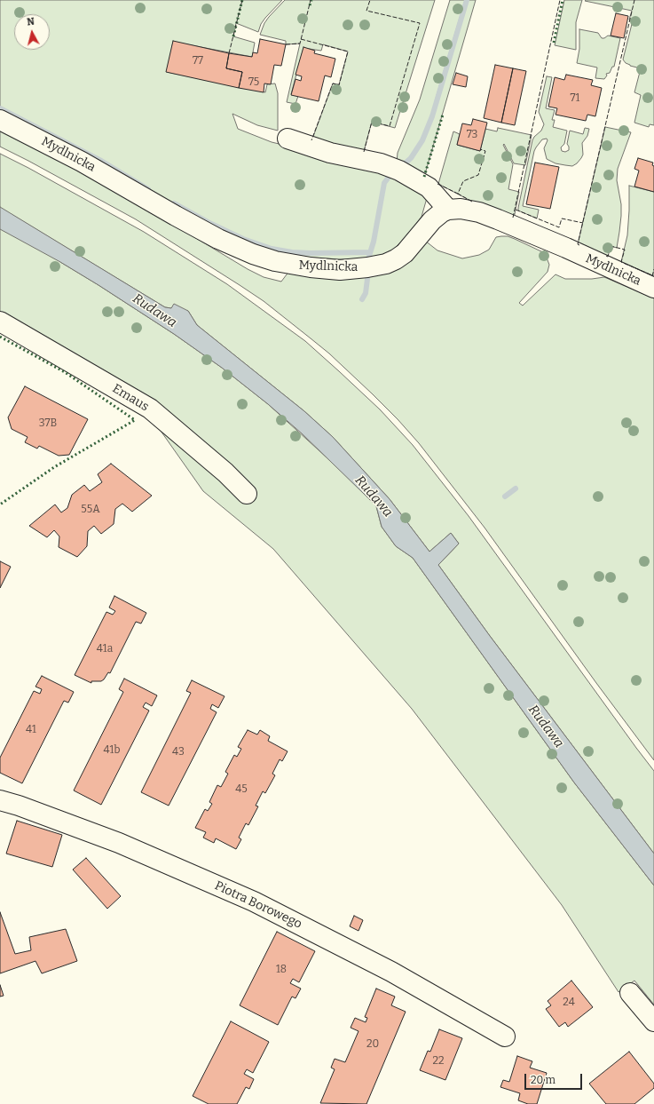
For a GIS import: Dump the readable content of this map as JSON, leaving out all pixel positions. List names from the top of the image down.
{
  "streets": {
    "street": ["Mydlnicka", "Emaus", "Piotra Borowego"]
  },
  "water": ["Rudawa"],
  "house_numbers": [
    "77",
    "75",
    "71",
    "73",
    "37B",
    "55A",
    "41a",
    "41",
    "41b",
    "43",
    "45",
    "18",
    "24",
    "20",
    "22"
  ],
  "scale_bar": "20 m",
  "north": "top"
}
